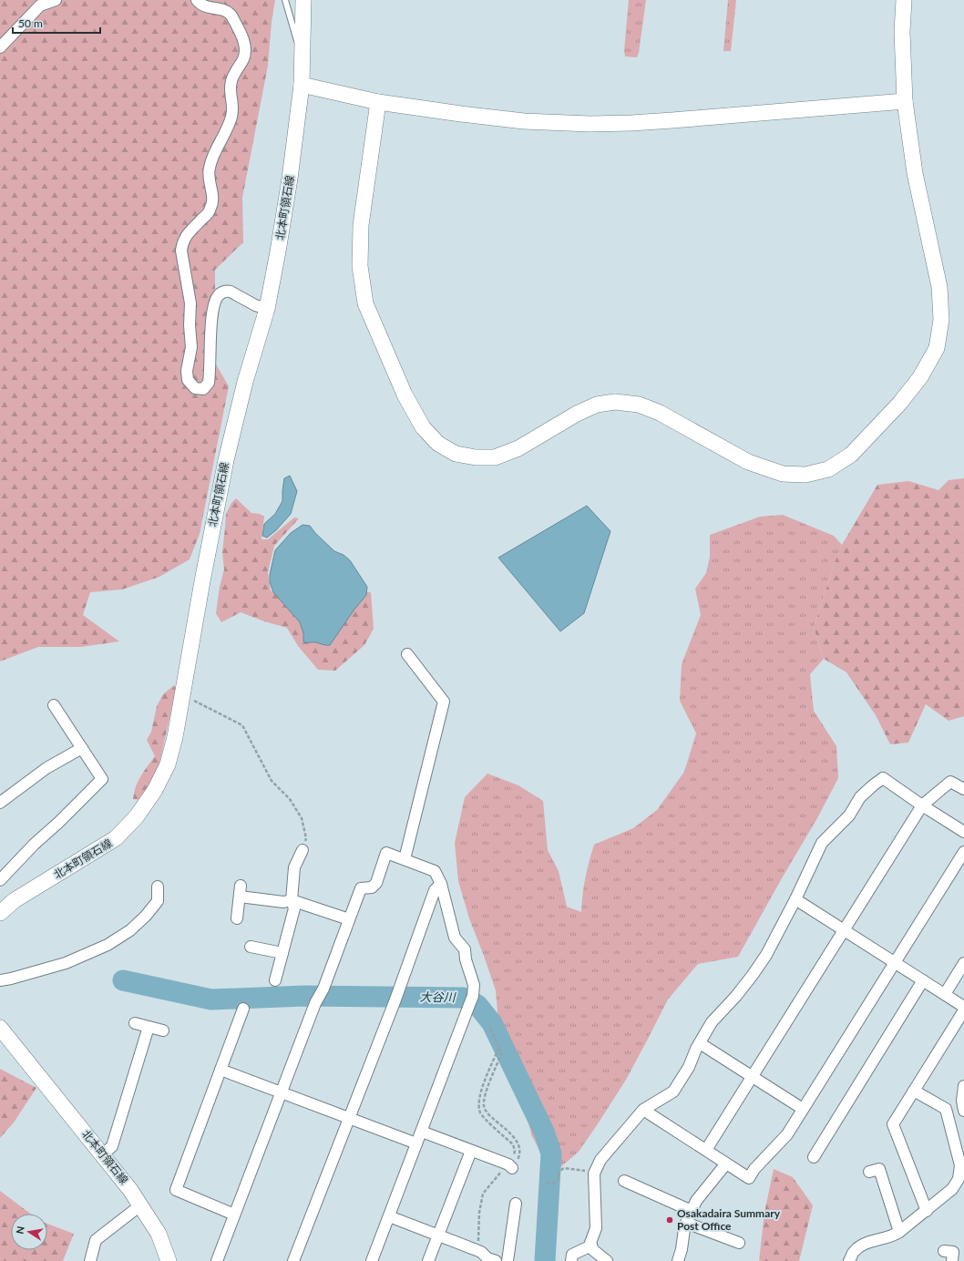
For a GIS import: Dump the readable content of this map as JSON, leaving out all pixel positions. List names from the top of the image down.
{
  "streets": {
    "street": ["北本町領石線"]
  },
  "water": ["大谷川"],
  "places": ["Osakadaira Summary Post Office"],
  "scale_bar": "50 m",
  "north": "left"
}
